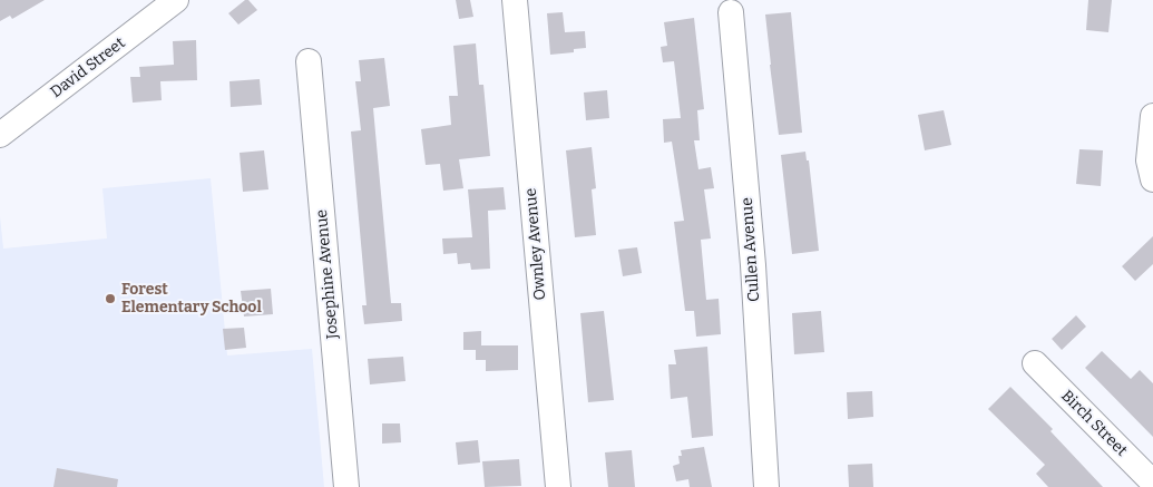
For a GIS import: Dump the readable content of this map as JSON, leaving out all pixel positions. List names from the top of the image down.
{
  "streets": {
    "street": [
      "David Street",
      "Ownley Avenue",
      "Cullen Avenue",
      "Josephine Avenue",
      "Birch Street"
    ]
  },
  "places": ["Forest Elementary School"]
}
